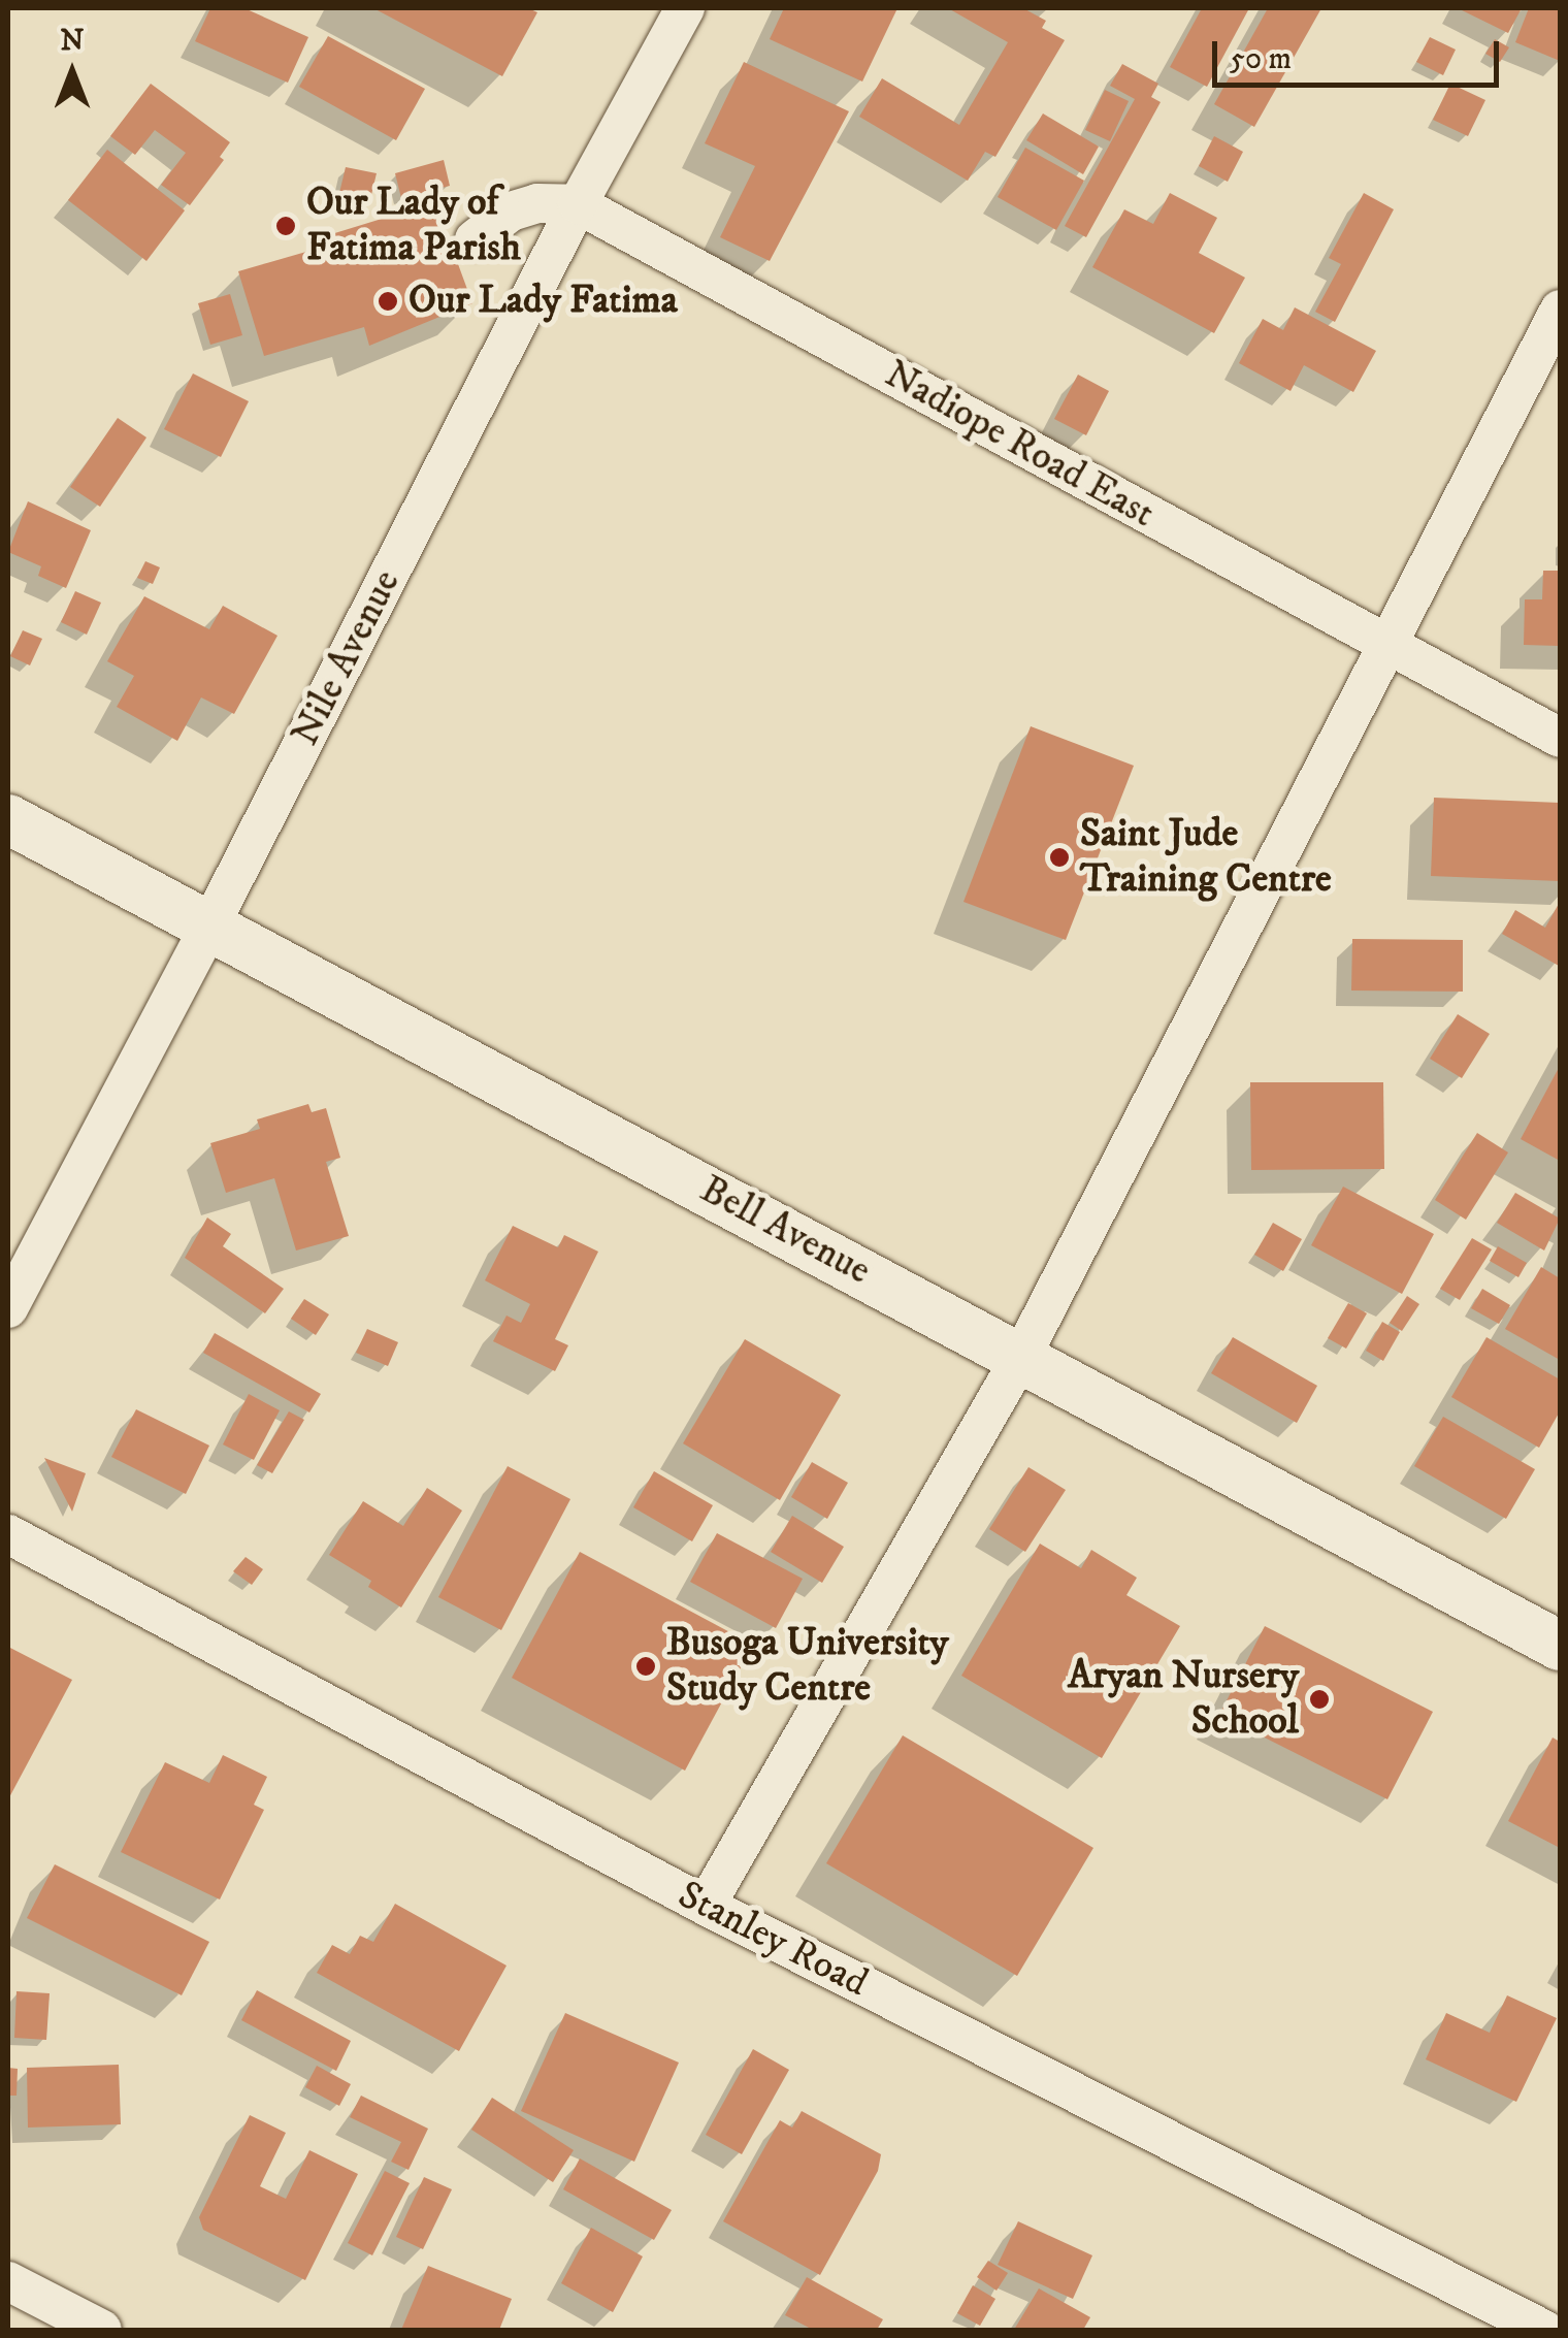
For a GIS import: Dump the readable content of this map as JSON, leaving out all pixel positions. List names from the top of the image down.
{
  "streets": {
    "street": [
      "Nadiope Road East",
      "Nile Avenue",
      "Bell Avenue",
      "Stanley Road"
    ]
  },
  "crossings": [
    ["Nadiope Road East", "Nile Avenue"],
    ["Nile Avenue", "Bell Avenue"]
  ],
  "places": [
    "Our Lady of Fatima Parish",
    "Our Lady Fatima",
    "Saint Jude Training Centre",
    "Busoga University Study Centre",
    "Aryan Nursery School"
  ],
  "scale_bar": "50 m",
  "north": "top"
}
